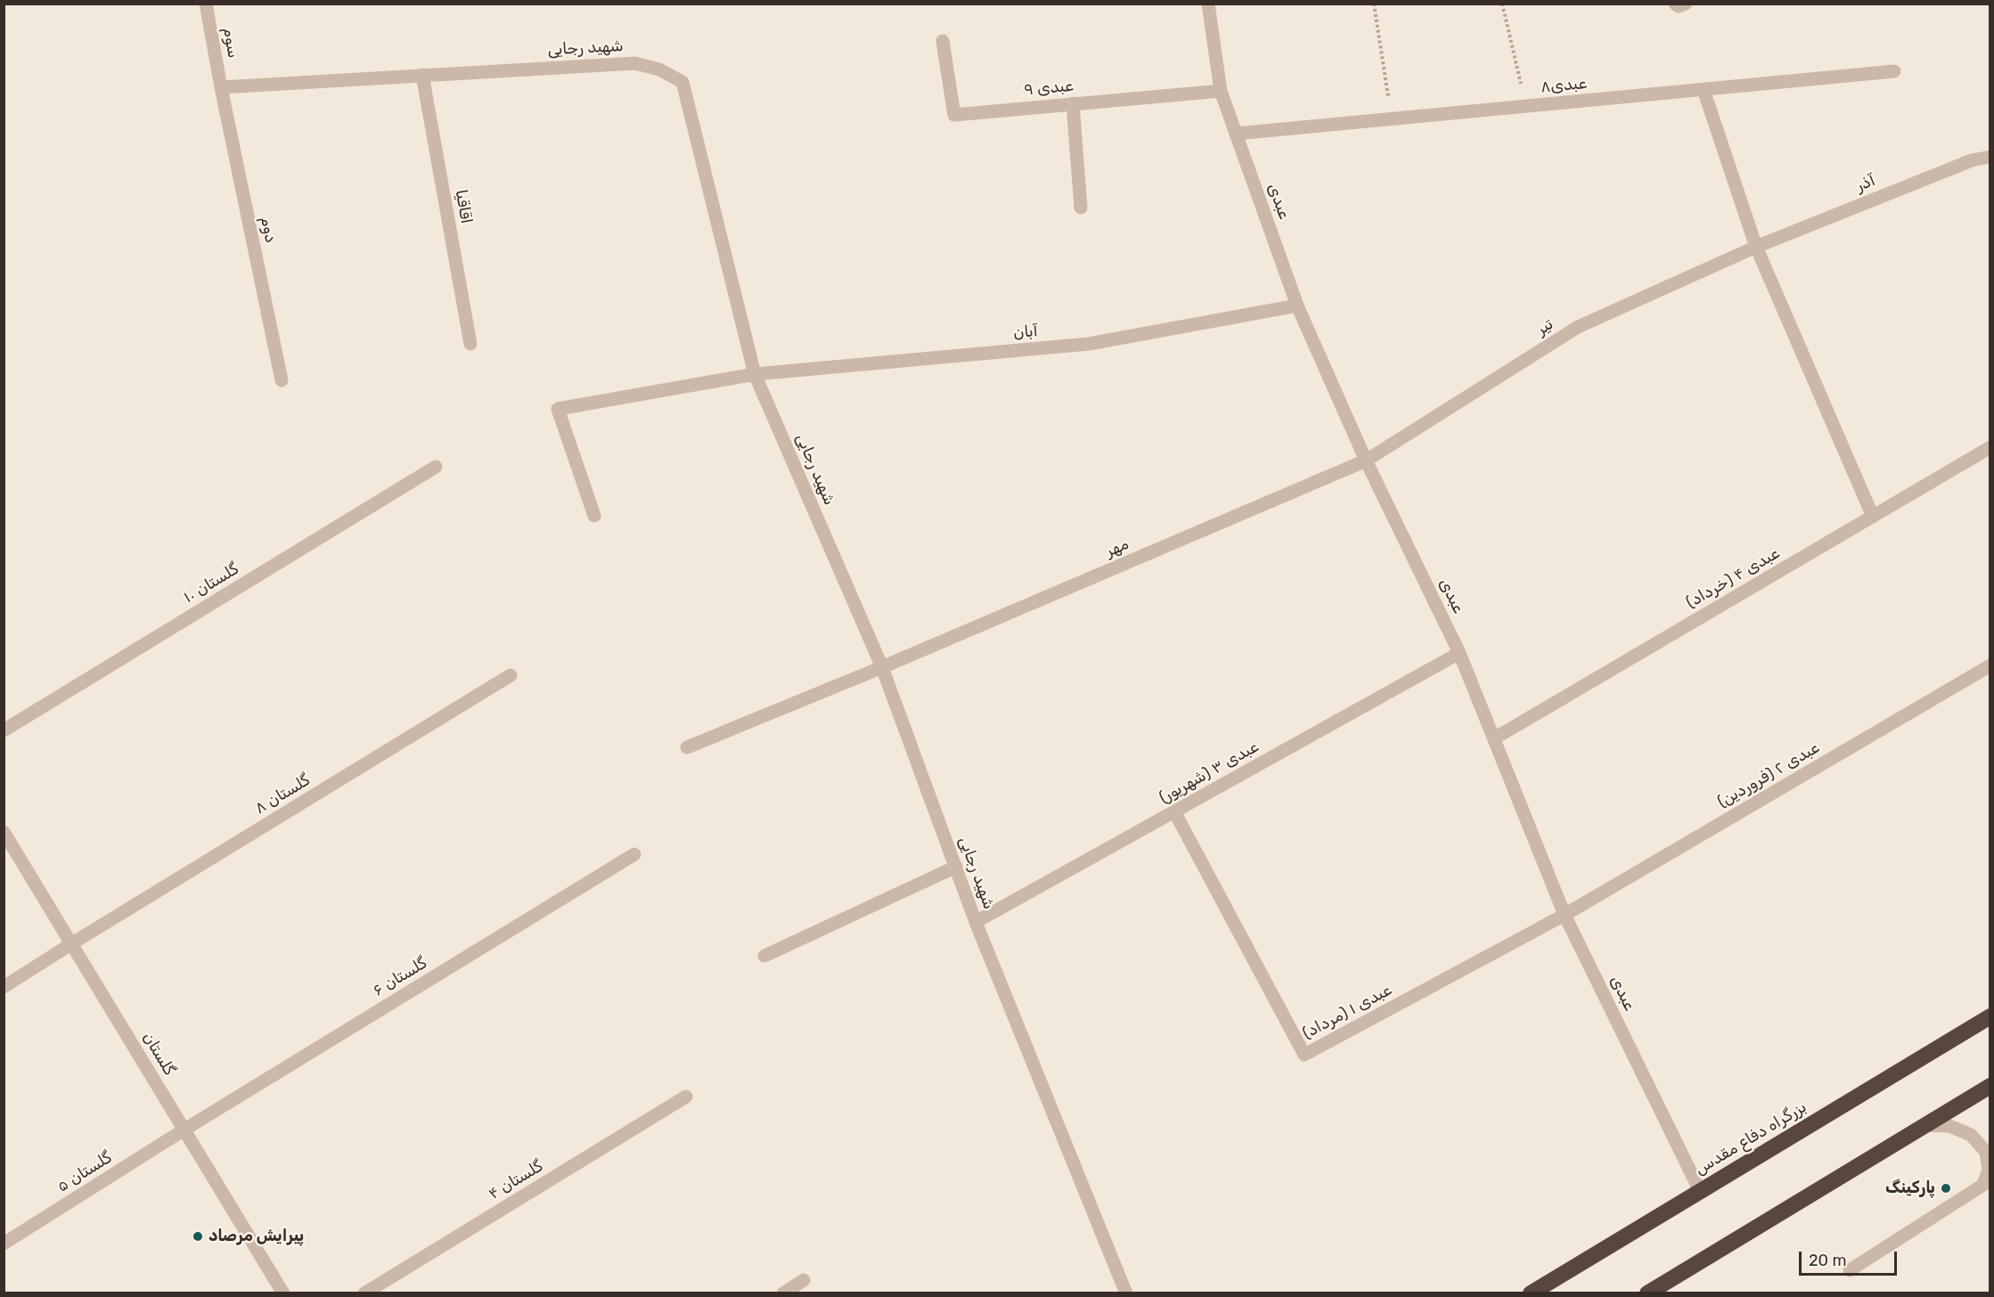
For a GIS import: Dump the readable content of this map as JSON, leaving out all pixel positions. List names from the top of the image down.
{
  "streets": {
    "highway": ["بزرگراه دفاع مقدس"],
    "street": [
      "سوم",
      "شهید رجایی",
      "عبدی۸",
      "عبدی ۹",
      "آذر",
      "عبدی",
      "اقاقیا",
      "دوم",
      "تیر",
      "آبان",
      "مهر",
      "عبدی ۴ (خرداد)",
      "گلستان ۱۰",
      "عبدی ۳ (شهریور)",
      "عبدی ۲ (فروردین)",
      "گلستان ۸",
      "گلستان ۶",
      "عبدی ۱ (مرداد)",
      "گلستان",
      "گلستان ۵",
      "گلستان ۴"
    ]
  },
  "crossings": [
    ["سوم", "شهید رجایی"],
    ["سوم", "دوم"],
    ["شهید رجایی", "اقاقیا"],
    ["شهید رجایی", "دوم"],
    ["شهید رجایی", "آبان"],
    ["شهید رجایی", "مهر"],
    ["شهید رجایی", "عبدی ۳ (شهریور)"],
    ["عبدی۸", "عبدی"],
    ["عبدی ۹", "عبدی"],
    ["آذر", "تیر"],
    ["عبدی", "تیر"],
    ["عبدی", "آبان"],
    ["عبدی", "مهر"],
    ["عبدی", "عبدی ۴ (خرداد)"],
    ["عبدی", "عبدی ۳ (شهریور)"],
    ["عبدی", "عبدی ۲ (فروردین)"],
    ["عبدی", "عبدی ۱ (مرداد)"],
    ["عبدی", "بزرگراه دفاع مقدس"],
    ["تیر", "مهر"],
    ["عبدی ۳ (شهریور)", "عبدی ۱ (مرداد)"],
    ["عبدی ۲ (فروردین)", "عبدی ۱ (مرداد)"],
    ["گلستان ۸", "گلستان"],
    ["گلستان ۶", "گلستان"],
    ["گلستان ۶", "گلستان ۵"],
    ["گلستان", "گلستان ۵"]
  ],
  "places": ["پارکینگ", "پیرایش مرصاد"],
  "scale_bar": "20 m"
}
